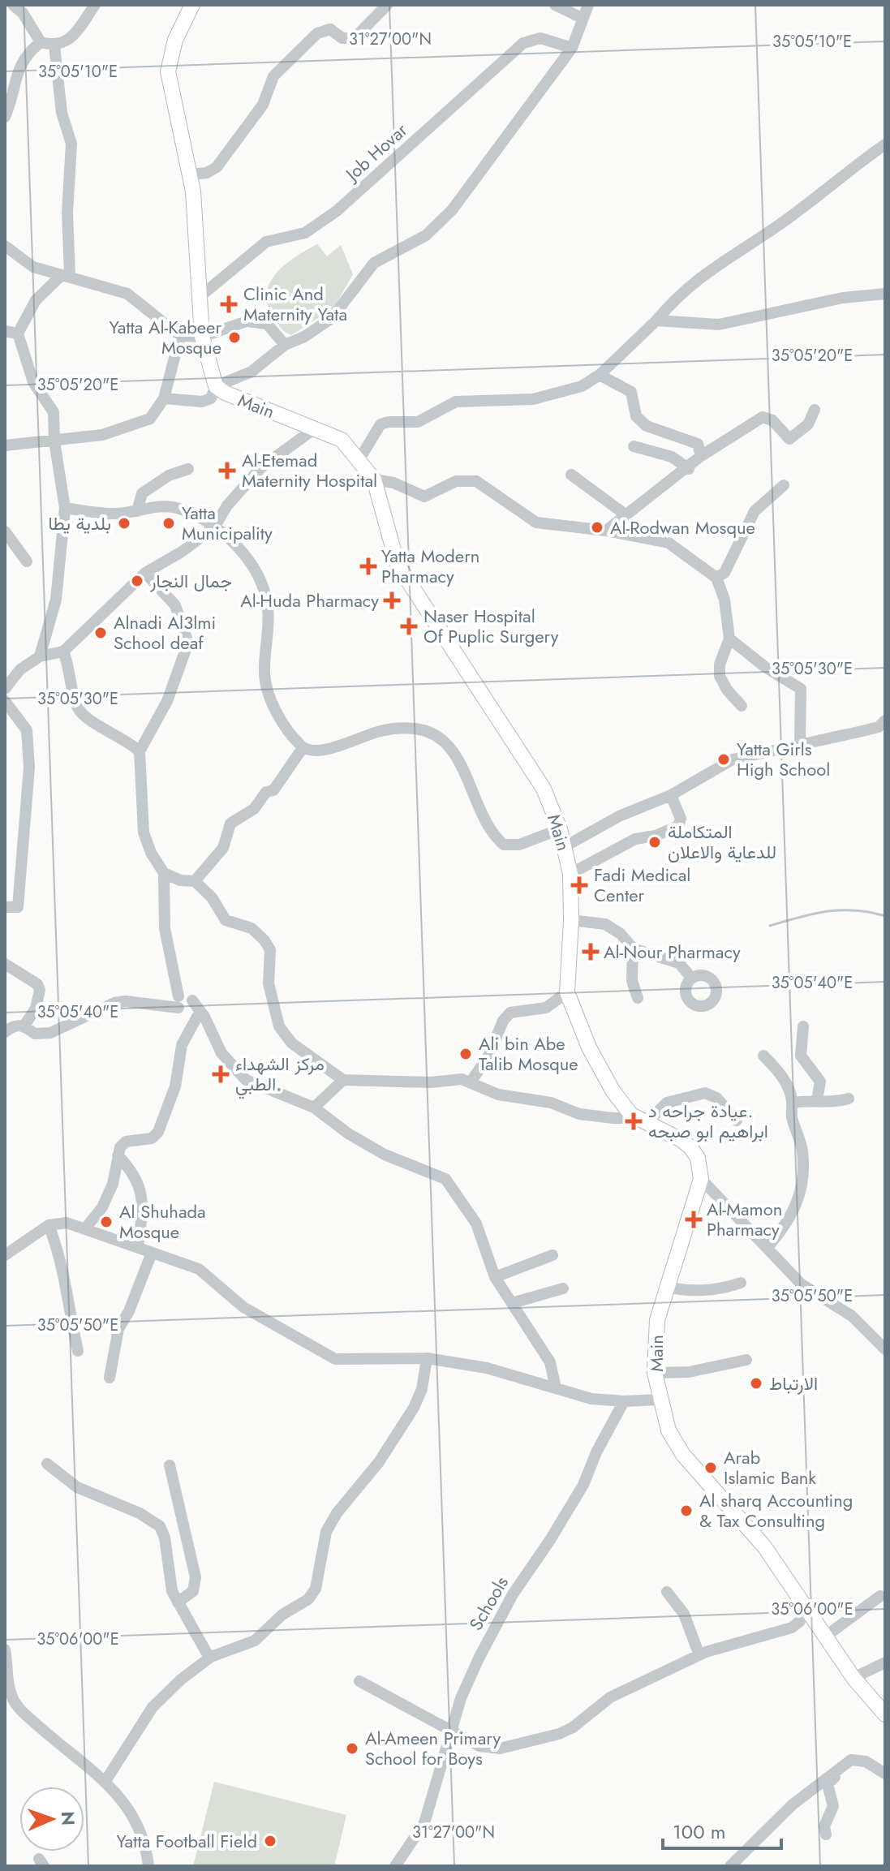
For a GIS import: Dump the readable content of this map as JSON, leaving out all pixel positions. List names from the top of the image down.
{
  "streets": {
    "main road": ["Main"],
    "street": ["Job Hovar", "Schools"]
  },
  "crossings": [
    ["Job Hovar", "Main"]
  ],
  "places": {
    "health": [
      "Clinic And Maternity Yata",
      "Al-Etemad Maternity Hospital",
      "Yatta Modern Pharmacy",
      "Al-Huda Pharmacy",
      "Naser Hospital Of Puplic Surgery",
      "Fadi Medical Center",
      "Al-Nour Pharmacy",
      "مركز الشهداء الطبي.",
      "عيادة جراحه د. ابراهيم ابو صبحه",
      "Al-Mamon Pharmacy"
    ],
    "other": [
      "Yatta Al-Kabeer Mosque",
      "بلدية يطا",
      "Yatta Municipality",
      "Al-Rodwan Mosque",
      "جمال النجار",
      "Alnadi Al3lmi School deaf",
      "Yatta Girls High School",
      "المتكاملة للدعاية والاعلان",
      "Ali bin Abe Talib Mosque",
      "Al Shuhada Mosque",
      "الارتباط",
      "Arab Islamic Bank",
      "Al sharq Accounting & Tax Consulting",
      "Al-Ameen Primary School for Boys",
      "Yatta Football Field"
    ]
  },
  "scale_bar": "100 m",
  "north": "right",
  "coordinates": [
    "31°27'00\"N",
    "35°05'10\"E",
    "35°05'20\"E",
    "35°05'30\"E",
    "35°05'40\"E",
    "35°05'50\"E",
    "35°06'00\"E"
  ]
}
